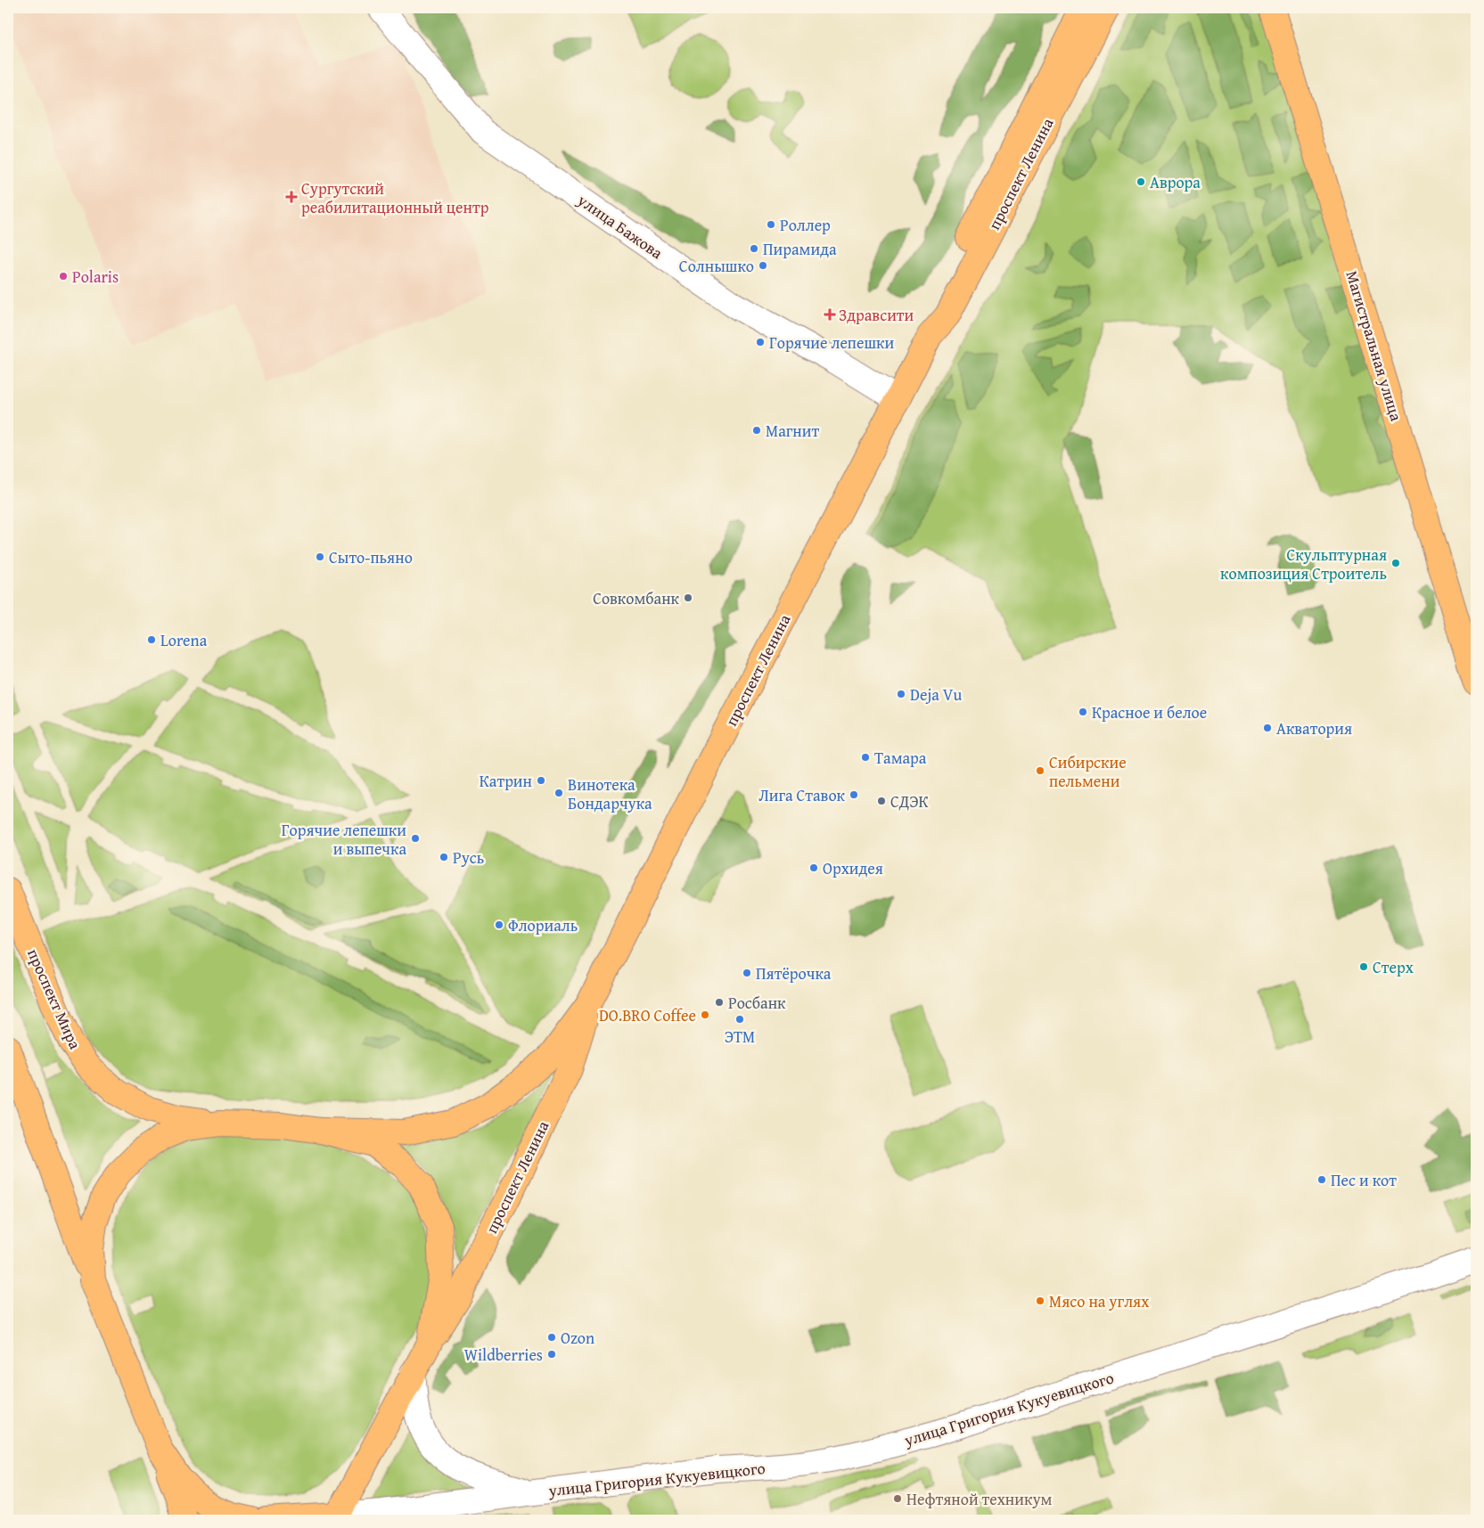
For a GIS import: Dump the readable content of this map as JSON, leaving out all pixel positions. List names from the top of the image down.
{
  "streets": {
    "main road": ["проспект Ленина", "Магистральная улица", "проспект Мира"],
    "street": ["улица Бажова", "улица Григория Кукуевицкого"]
  },
  "crossings": [
    ["проспект Ленина", "улица Бажова"]
  ],
  "places": {
    "other": [
      "Аврора",
      "Роллер",
      "Пирамида",
      "Солнышко",
      "Polaris",
      "Горячие лепешки",
      "Магнит",
      "Сыто-пьяно",
      "Скульптурная композиция Строитель",
      "Совкомбанк",
      "Lorena",
      "Deja Vu",
      "Красное и белое",
      "Акватория",
      "Тамара",
      "Сибирские пельмени",
      "Катрин",
      "Винотека Бондарчука",
      "Лига Ставок",
      "СДЭК",
      "Горячие лепешки и выпечка",
      "Русь",
      "Орхидея",
      "Флориаль",
      "Стерх",
      "Пятёрочка",
      "Росбанк",
      "DO.BRO Coffee",
      "ЭТМ",
      "Пес и кот",
      "Мясо на углях",
      "Ozon",
      "Wildberries",
      "Нефтяной техникум"
    ],
    "health": ["Сургутский реабилитационный центр", "Здравсити"]
  }
}
